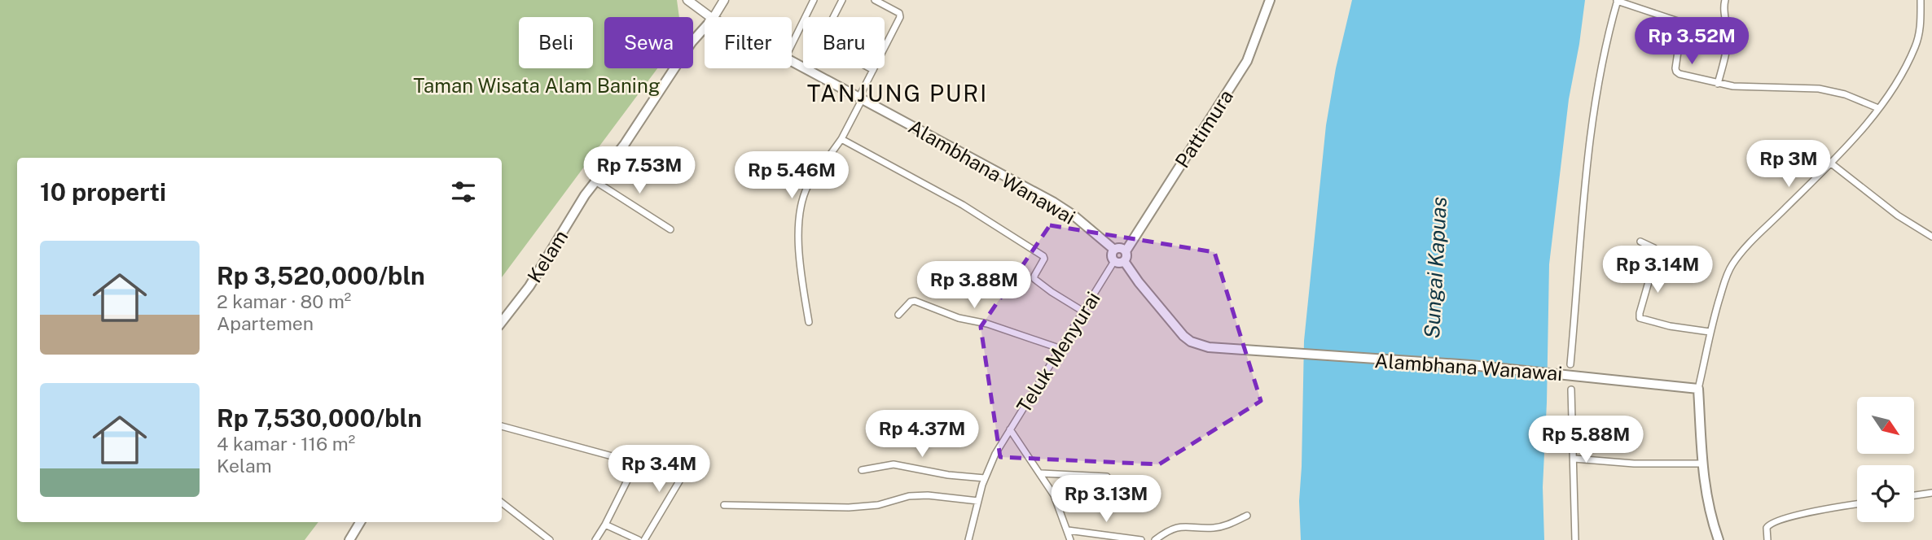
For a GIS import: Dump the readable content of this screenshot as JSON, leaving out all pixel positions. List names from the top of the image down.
{
  "streets": {
    "main road": ["Pattimura", "Alambhana Wanawai", "Kelam"],
    "street": ["Teluk Menyurai"]
  },
  "crossings": [
    ["Pattimura", "Alambhana Wanawai"],
    ["Pattimura", "Teluk Menyurai"],
    ["Alambhana Wanawai", "Teluk Menyurai"]
  ],
  "districts": ["TANJUNG PURI"],
  "water": ["Sungai Kapuas"],
  "parks": ["Taman Wisata Alam Baning"],
  "north": "bottom right",
  "page": {
    "price": [
      "Rp 3.52M",
      "Rp 3M",
      "Rp 7.53M",
      "Rp 5.46M",
      "Rp 3.14M",
      "Rp 3.88M",
      "Rp 4.37M",
      "Rp 5.88M",
      "Rp 3.4M",
      "Rp 3.13M"
    ],
    "chip": [
      "Beli",
      "Sewa",
      "Filter",
      "Baru"
    ],
    "heading": "10 properti",
    "list": [
      {
        "name": "Rp 3,520,000/bln",
        "note": "2 kamar · 80 m² · Apartemen"
      },
      {
        "name": "Rp 7,530,000/bln",
        "note": "4 kamar · 116 m² · Kelam"
      }
    ]
  }
}
